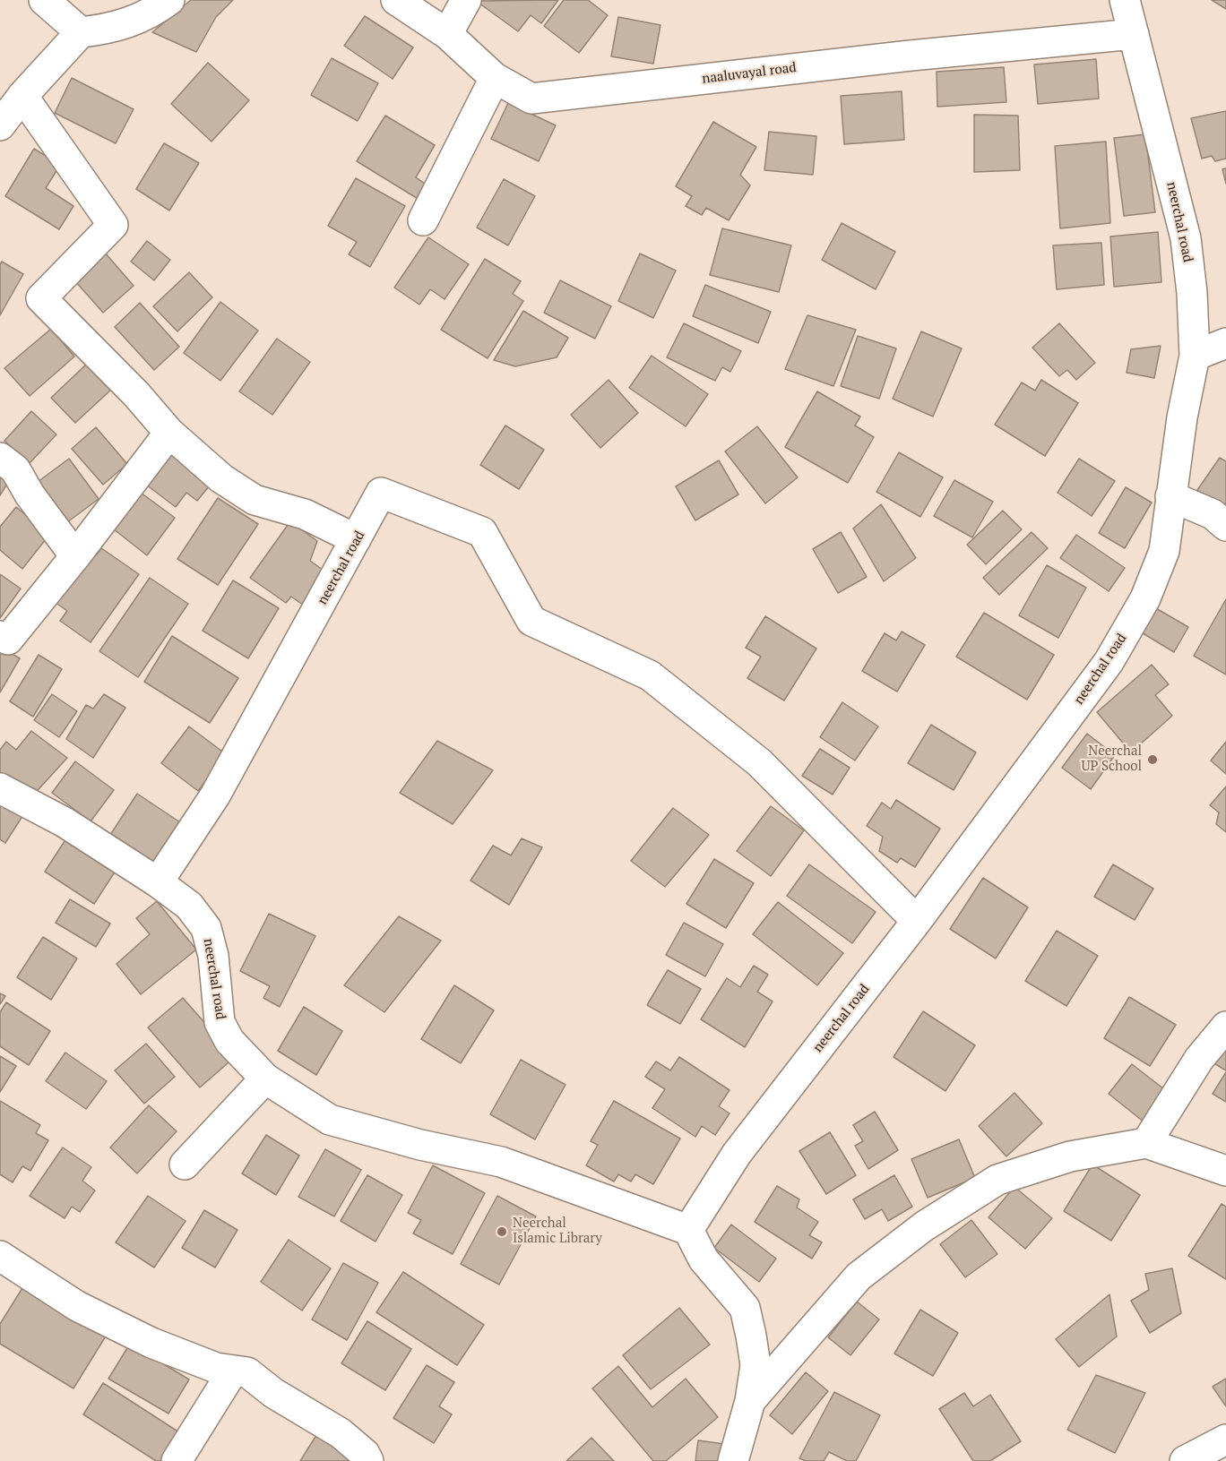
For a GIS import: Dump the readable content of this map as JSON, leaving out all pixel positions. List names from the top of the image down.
{
  "streets": {
    "street": ["naaluvayal road", "neerchal road"]
  },
  "crossings": [
    ["naaluvayal road", "neerchal road"]
  ],
  "places": ["Neerchal UP School", "Neerchal Islamic Library"]
}
